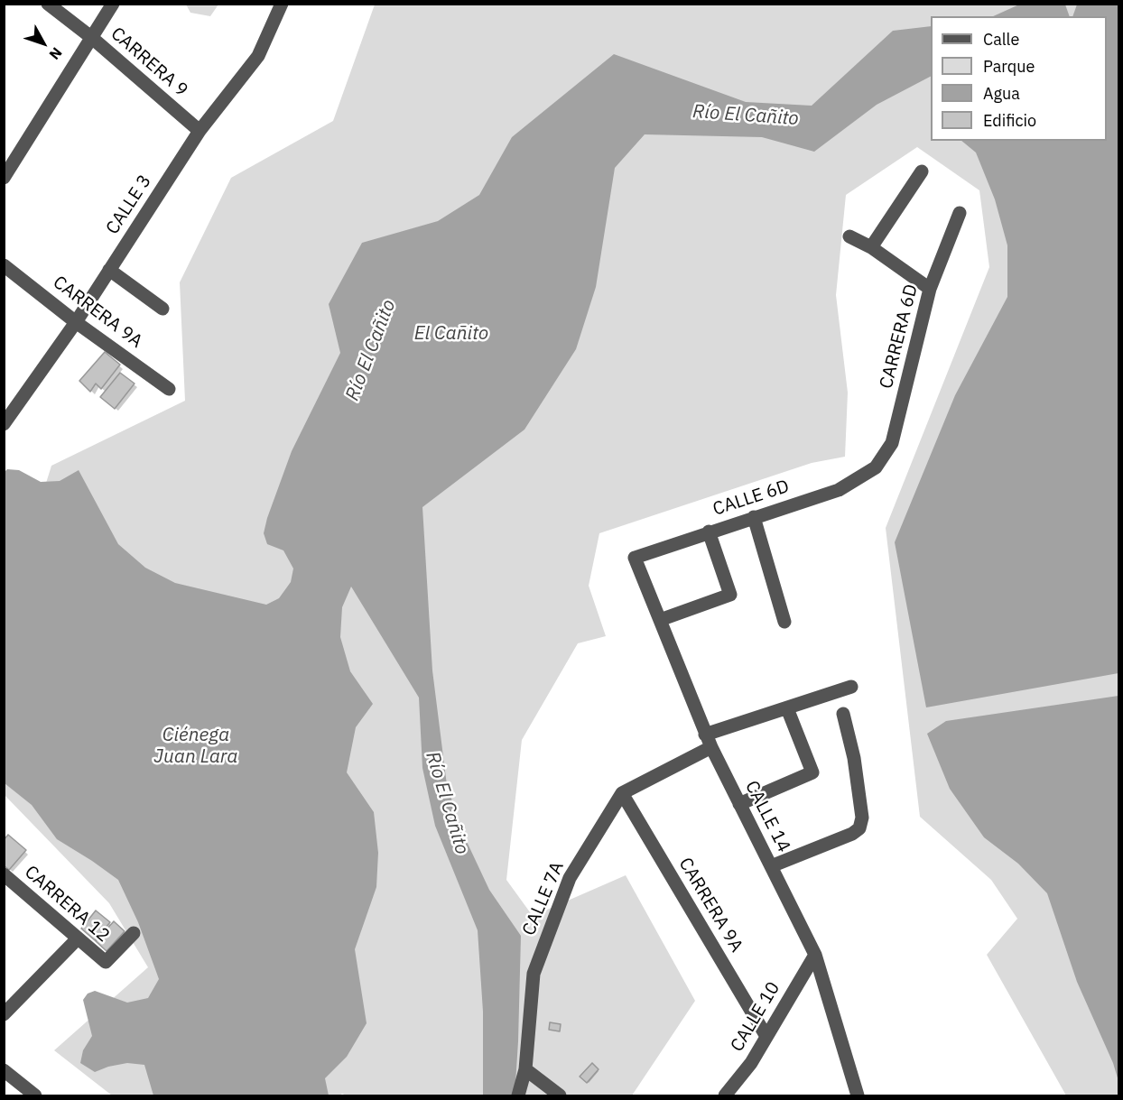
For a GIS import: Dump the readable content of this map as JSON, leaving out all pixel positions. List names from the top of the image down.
{
  "streets": {
    "street": [
      "CARRERA 9",
      "CALLE 3",
      "CARRERA 9A",
      "CARRERA 6D",
      "CALLE 6D",
      "CALLE 14",
      "CALLE 7A",
      "CARRERA 12",
      "CALLE 10"
    ]
  },
  "crossings": [
    ["CARRERA 9", "CALLE 3"],
    ["CALLE 3", "CARRERA 9A"],
    ["CARRERA 9A", "CALLE 7A"],
    ["CARRERA 9A", "CALLE 10"],
    ["CARRERA 6D", "CALLE 6D"],
    ["CALLE 6D", "CALLE 14"],
    ["CALLE 14", "CALLE 10"]
  ],
  "water": ["Río El Cañito", "El Cañito", "Ciénega Juan Lara"],
  "legend": [
    "Calle",
    "Parque",
    "Agua",
    "Edificio"
  ],
  "north": "bottom right"
}
